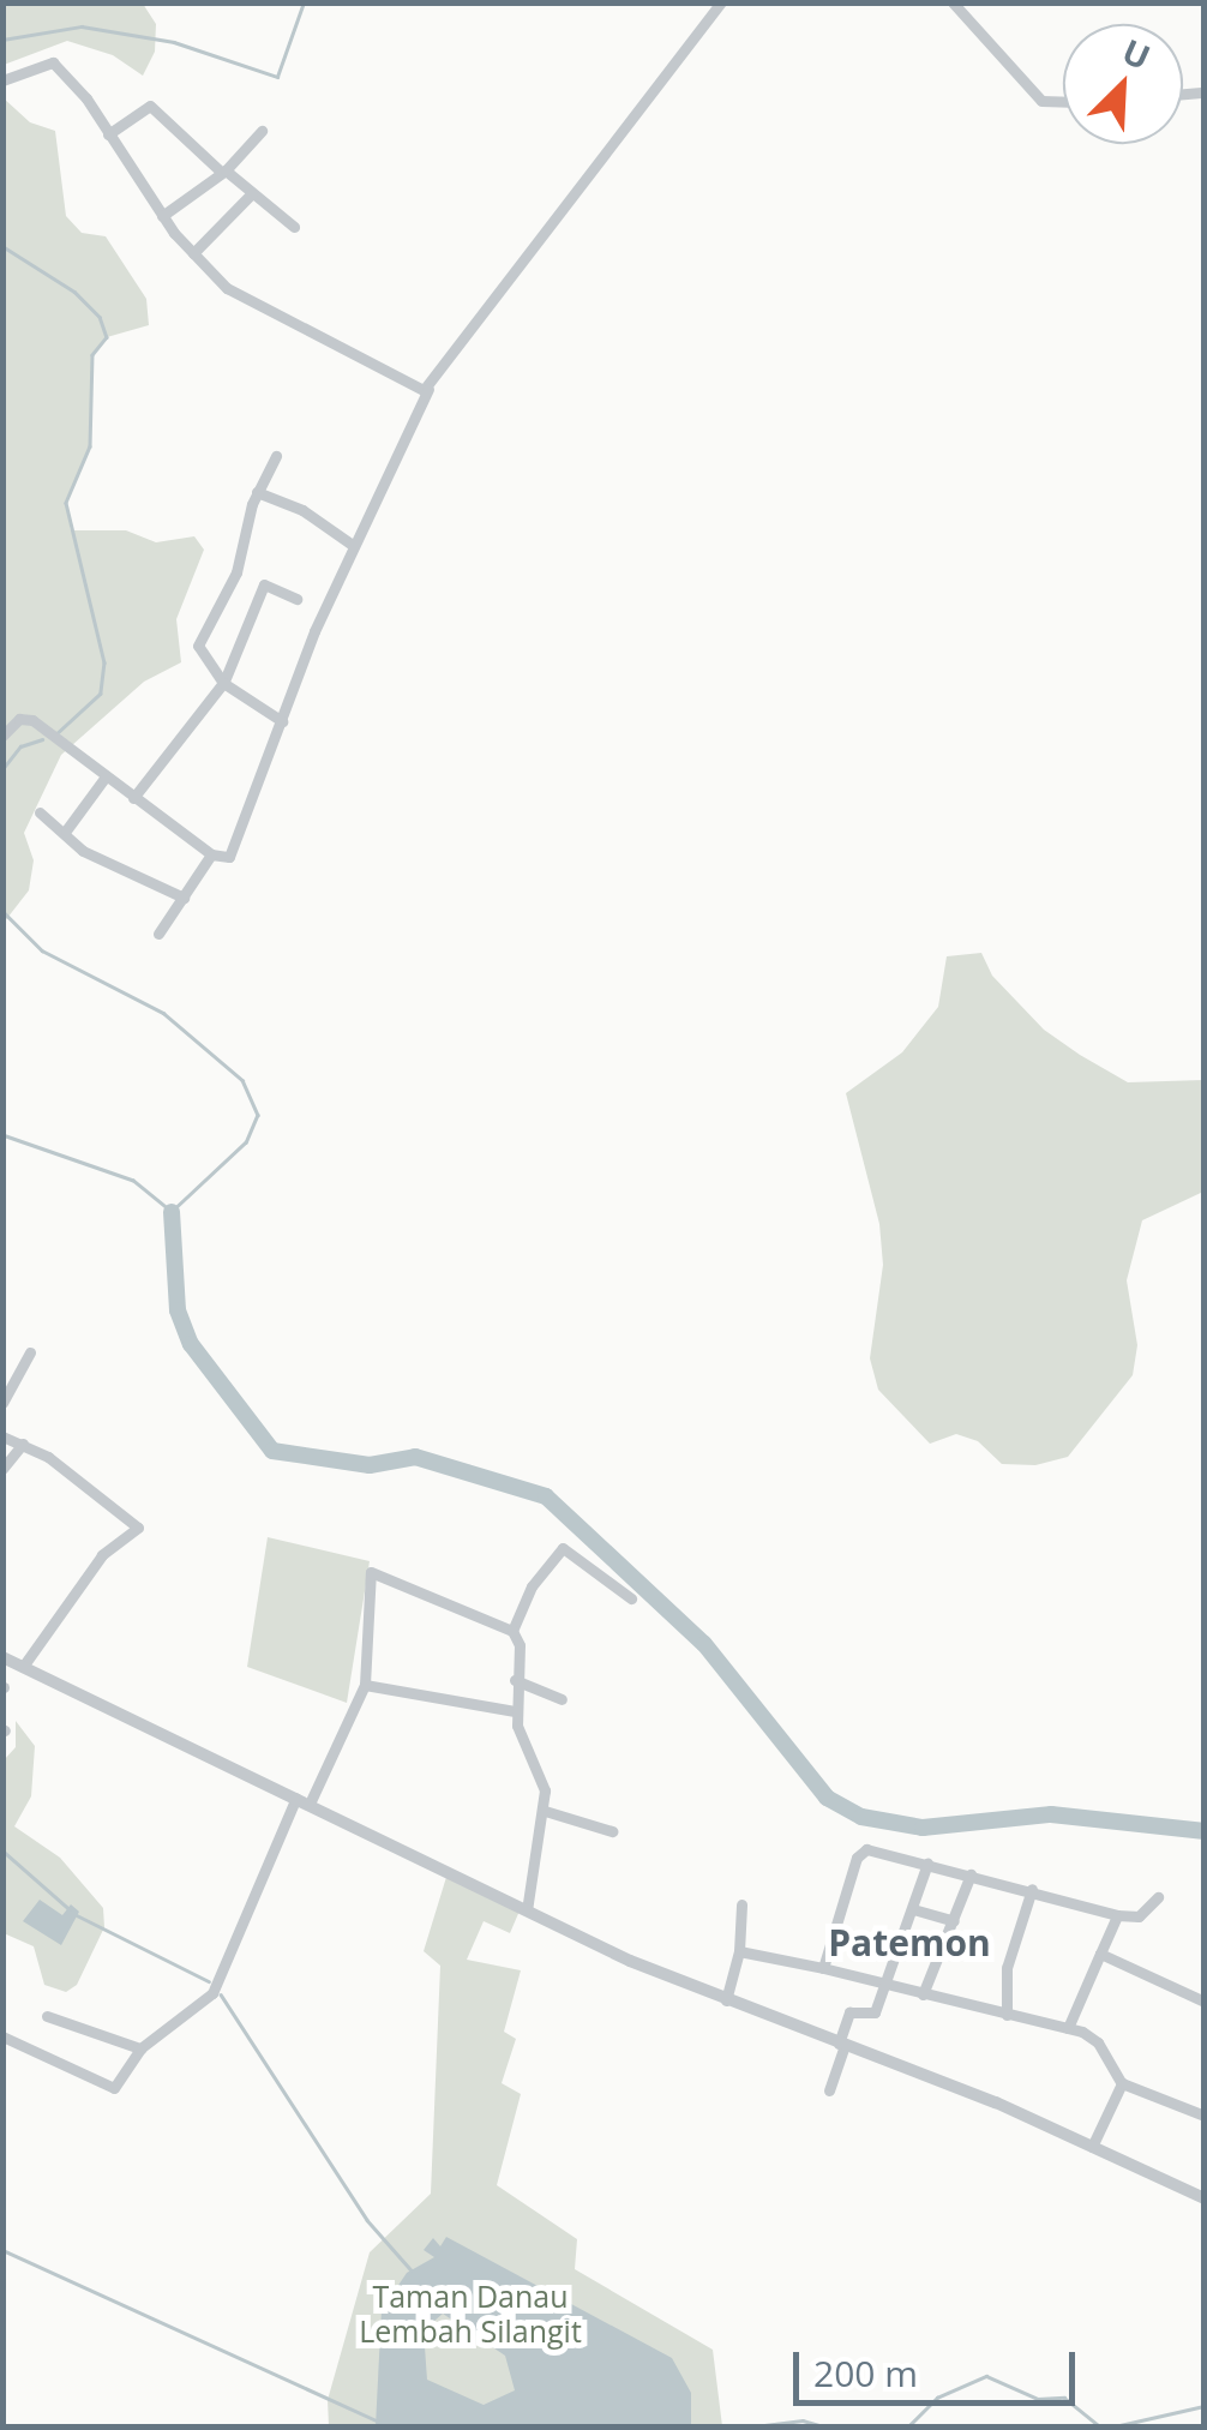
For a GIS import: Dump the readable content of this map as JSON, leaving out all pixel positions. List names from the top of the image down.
{
  "districts": ["Patemon"],
  "parks": ["Taman Danau Lembah Silangit"],
  "scale_bar": "200 m",
  "north": "top right"
}
